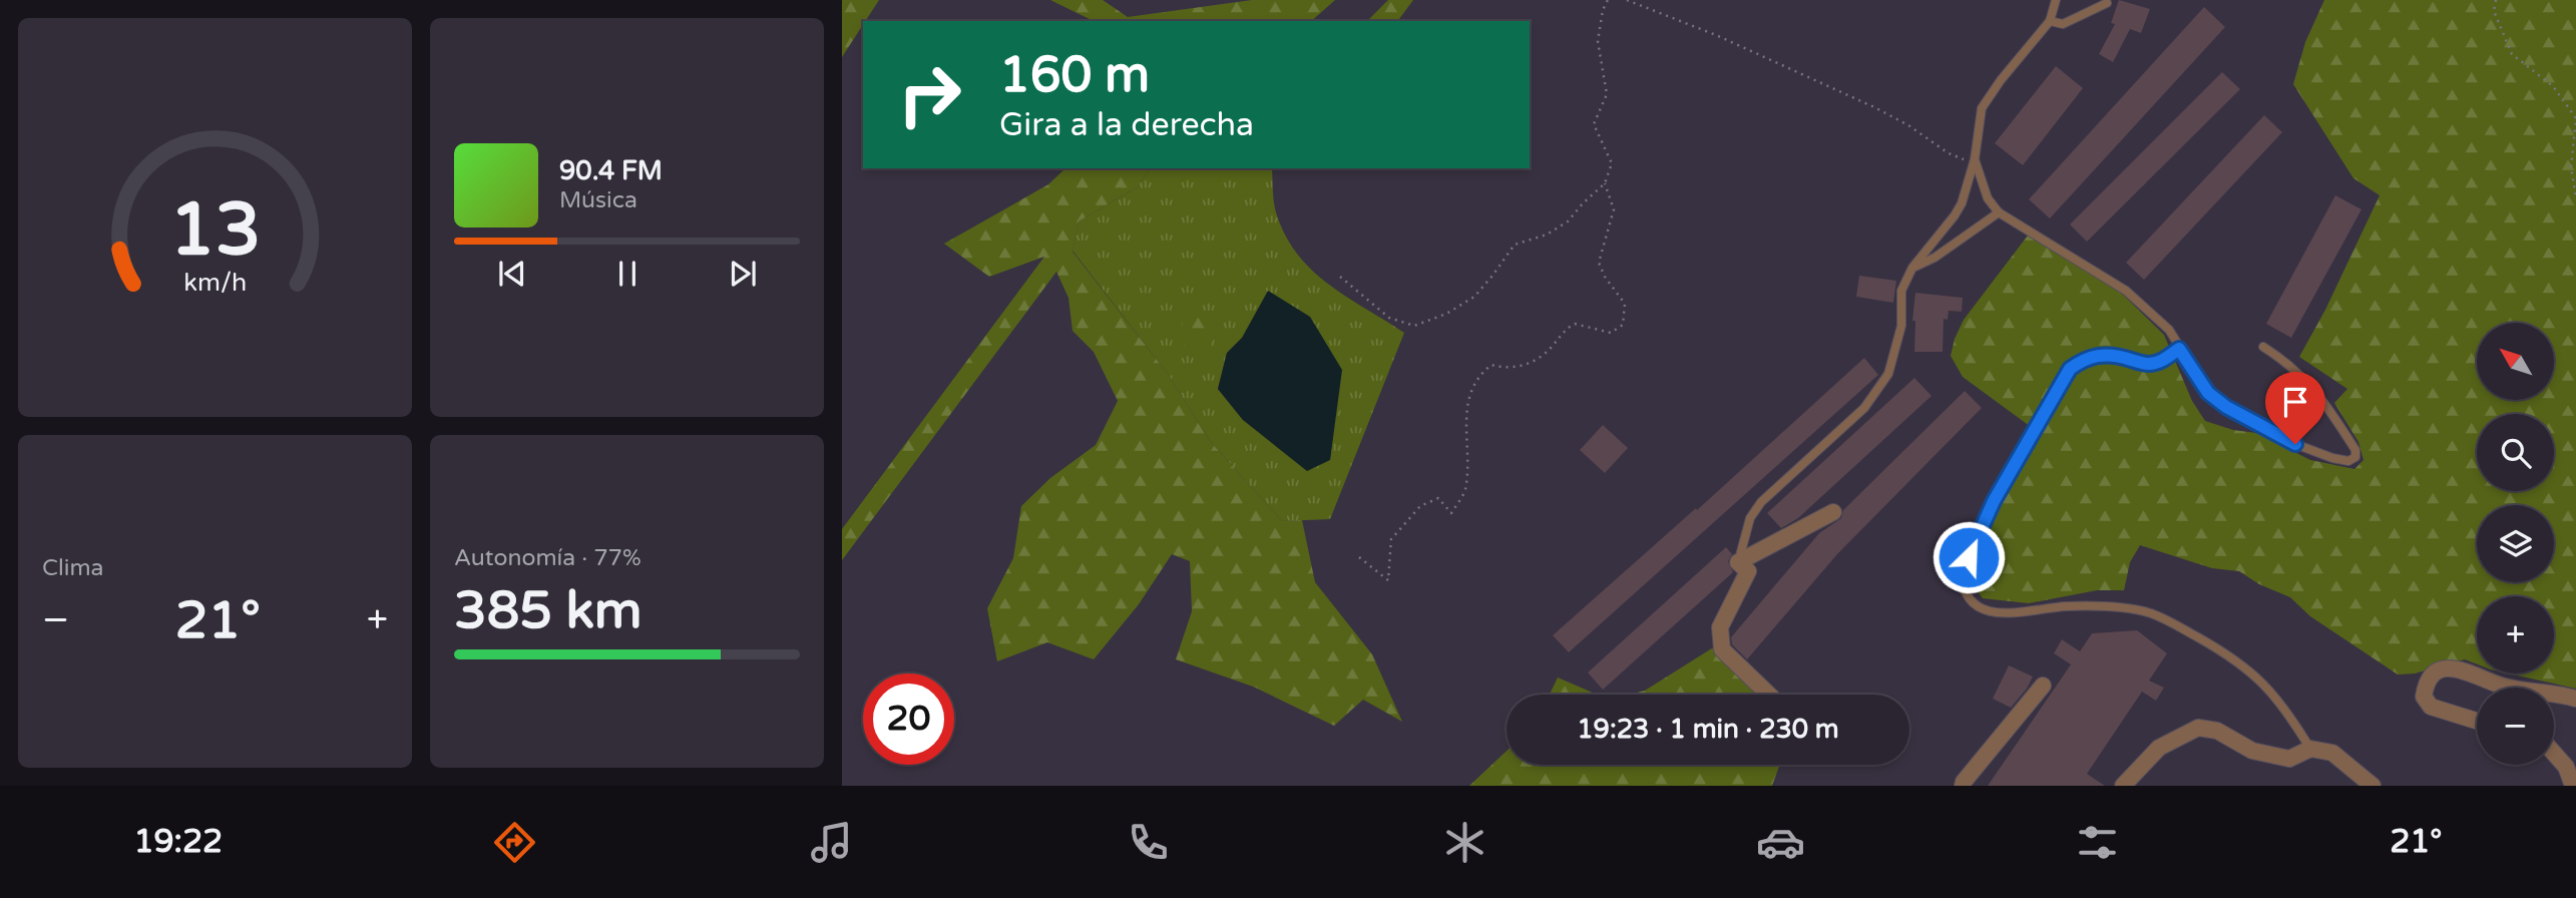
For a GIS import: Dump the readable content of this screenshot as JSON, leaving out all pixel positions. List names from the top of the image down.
{
  "north": "top left",
  "page": {
    "turn": ["160 m", "Gira a la derecha"],
    "song": ["90.4 FM", "Música"],
    "map_buttons": ["+", "−"],
    "tile": [
      "Clima",
      ["Autonomía · 77%", "385 km"]
    ],
    "heat": ["−", "21°", "+"],
    "limit": "20",
    "trip": "19:23 · 1 min · 230 m",
    "tabs": ["19:22", "21°"],
    "gauge": ["13", "km/h"]
  }
}
